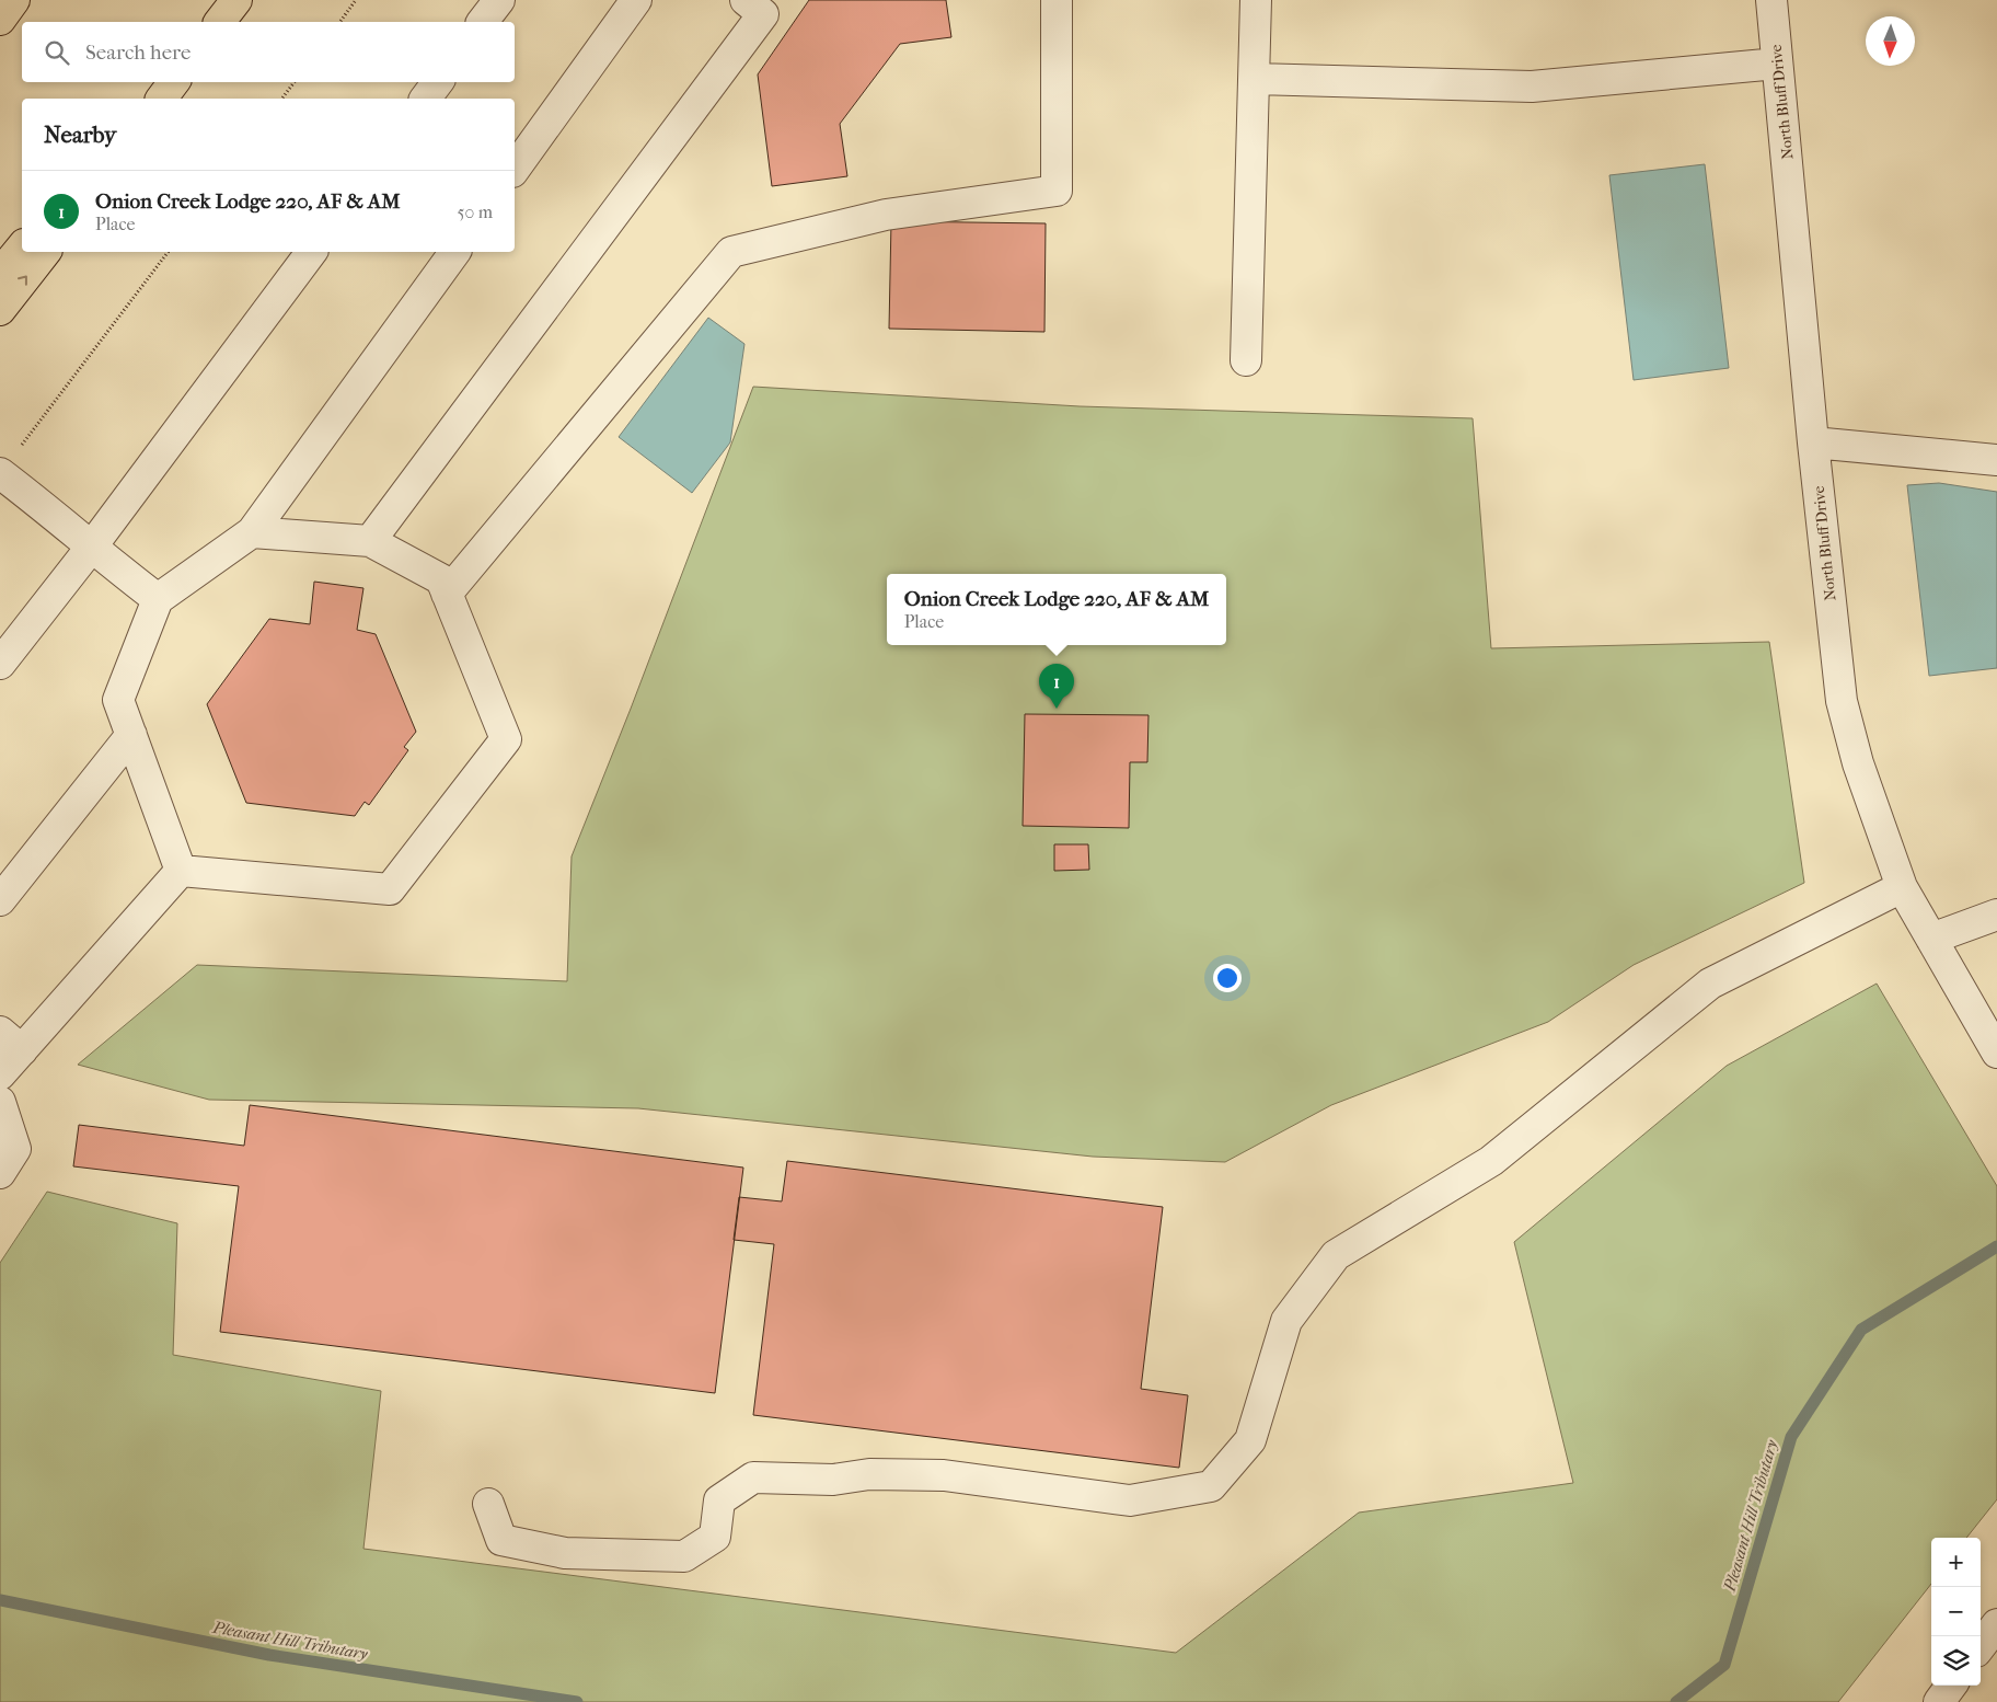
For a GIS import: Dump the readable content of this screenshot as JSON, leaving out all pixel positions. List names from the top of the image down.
{
  "streets": {
    "street": ["North Bluff Drive"]
  },
  "water": ["Pleasant Hill Tributary"],
  "north": "bottom",
  "page": {
    "search": "Search here",
    "heading": "Nearby",
    "list": [
      {
        "mark": "1",
        "name": "Onion Creek Lodge 220, AF & AM",
        "note": "Place",
        "value": "50 m"
      }
    ],
    "popup": ["Onion Creek Lodge 220, AF & AM", "Place"],
    "pins": "1",
    "map_buttons": ["+", "−"]
  }
}
